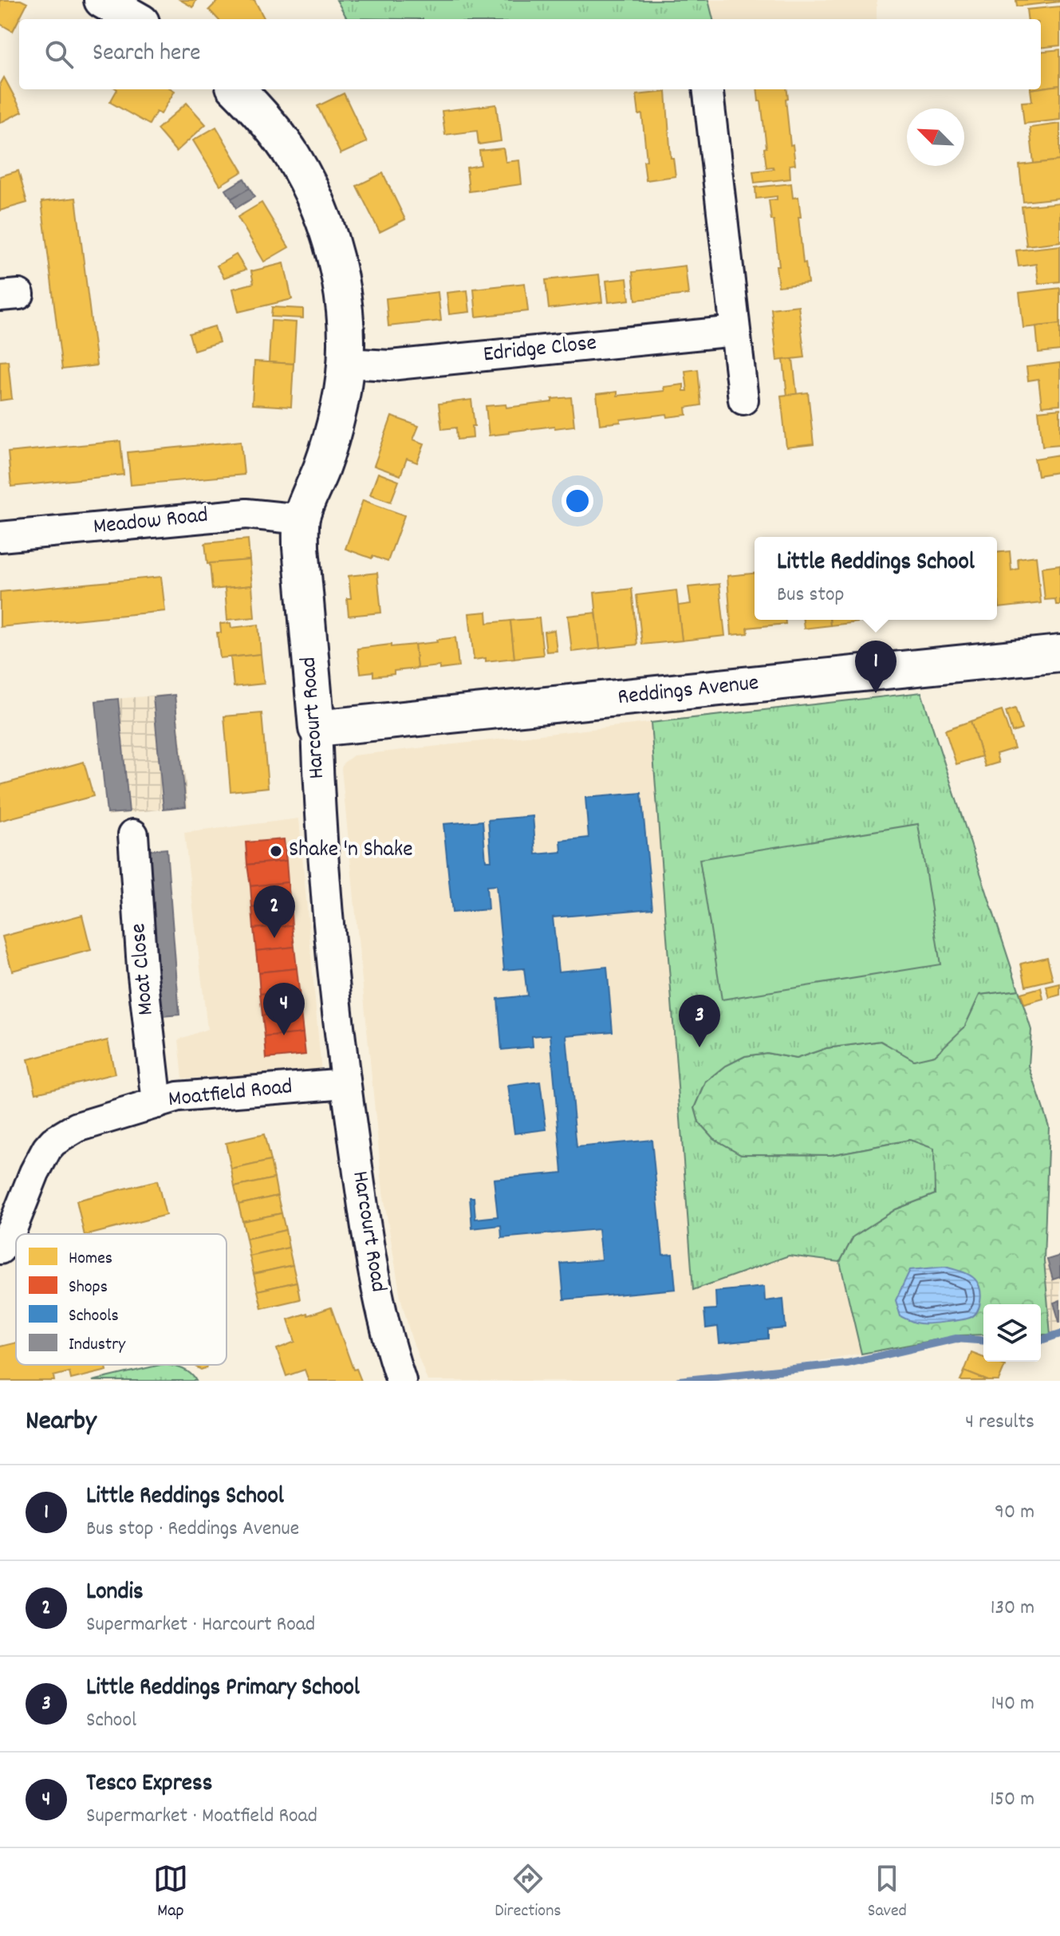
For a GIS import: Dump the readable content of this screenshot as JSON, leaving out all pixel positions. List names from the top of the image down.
{
  "streets": {
    "street": [
      "Edridge Close",
      "Meadow Road",
      "Reddings Avenue",
      "Harcourt Road",
      "Moat Close",
      "Moatfield Road"
    ]
  },
  "crossings": [
    ["Edridge Close", "Harcourt Road"],
    ["Meadow Road", "Harcourt Road"],
    ["Reddings Avenue", "Harcourt Road"],
    ["Harcourt Road", "Moatfield Road"],
    ["Moat Close", "Moatfield Road"]
  ],
  "places": ["Shake 'n Shake"],
  "legend": [
    "Homes",
    "Shops",
    "Schools",
    "Industry"
  ],
  "north": "top left",
  "page": {
    "search": "Search here",
    "popup": ["Little Reddings School", "Bus stop"],
    "pins": [
      "1",
      "2",
      "4",
      "3"
    ],
    "heading": ["Nearby", "4 results"],
    "list": [
      {
        "mark": "1",
        "name": "Little Reddings School",
        "note": "Bus stop · Reddings Avenue",
        "value": "90 m"
      },
      {
        "mark": "2",
        "name": "Londis",
        "note": "Supermarket · Harcourt Road",
        "value": "130 m"
      },
      {
        "mark": "3",
        "name": "Little Reddings Primary School",
        "note": "School",
        "value": "140 m"
      },
      {
        "mark": "4",
        "name": "Tesco Express",
        "note": "Supermarket · Moatfield Road",
        "value": "150 m"
      }
    ],
    "nav": ["Map", "Directions", "Saved"]
  }
}
